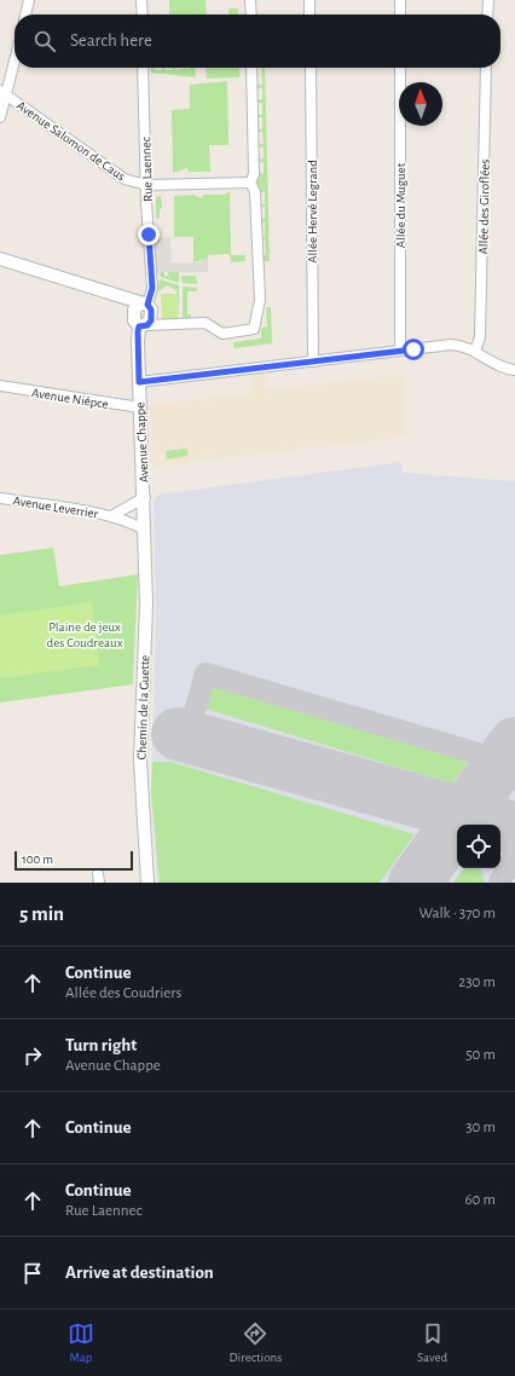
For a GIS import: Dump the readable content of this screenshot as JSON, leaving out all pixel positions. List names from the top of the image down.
{
  "streets": {
    "street": [
      "Avenue Salomon de Caus",
      "Rue Laennec",
      "Allée du Muguet",
      "Allée des Giroflées",
      "Allée Hervé Legrand",
      "Avenue Niépce",
      "Avenue Chappe",
      "Avenue Leverrier",
      "Chemin de la Guette"
    ]
  },
  "crossings": [
    ["Avenue Salomon de Caus", "Rue Laennec"],
    ["Rue Laennec", "Avenue Chappe"],
    ["Avenue Niépce", "Avenue Chappe"],
    ["Avenue Chappe", "Avenue Leverrier"],
    ["Avenue Chappe", "Chemin de la Guette"],
    ["Avenue Leverrier", "Chemin de la Guette"]
  ],
  "parks": ["Plaine de jeux des Coudreaux"],
  "scale_bar": "100 m",
  "north": "top",
  "page": {
    "search": "Search here",
    "scale": "100 m",
    "heading": ["5 min", "Walk · 370 m"],
    "list": [
      ["Continue", "Allée des Coudriers", "230 m"],
      ["Turn right", "Avenue Chappe", "50 m"],
      ["Continue", "30 m"],
      ["Continue", "Rue Laennec", "60 m"],
      "Arrive at destination"
    ],
    "nav": ["Map", "Directions", "Saved"]
  }
}
